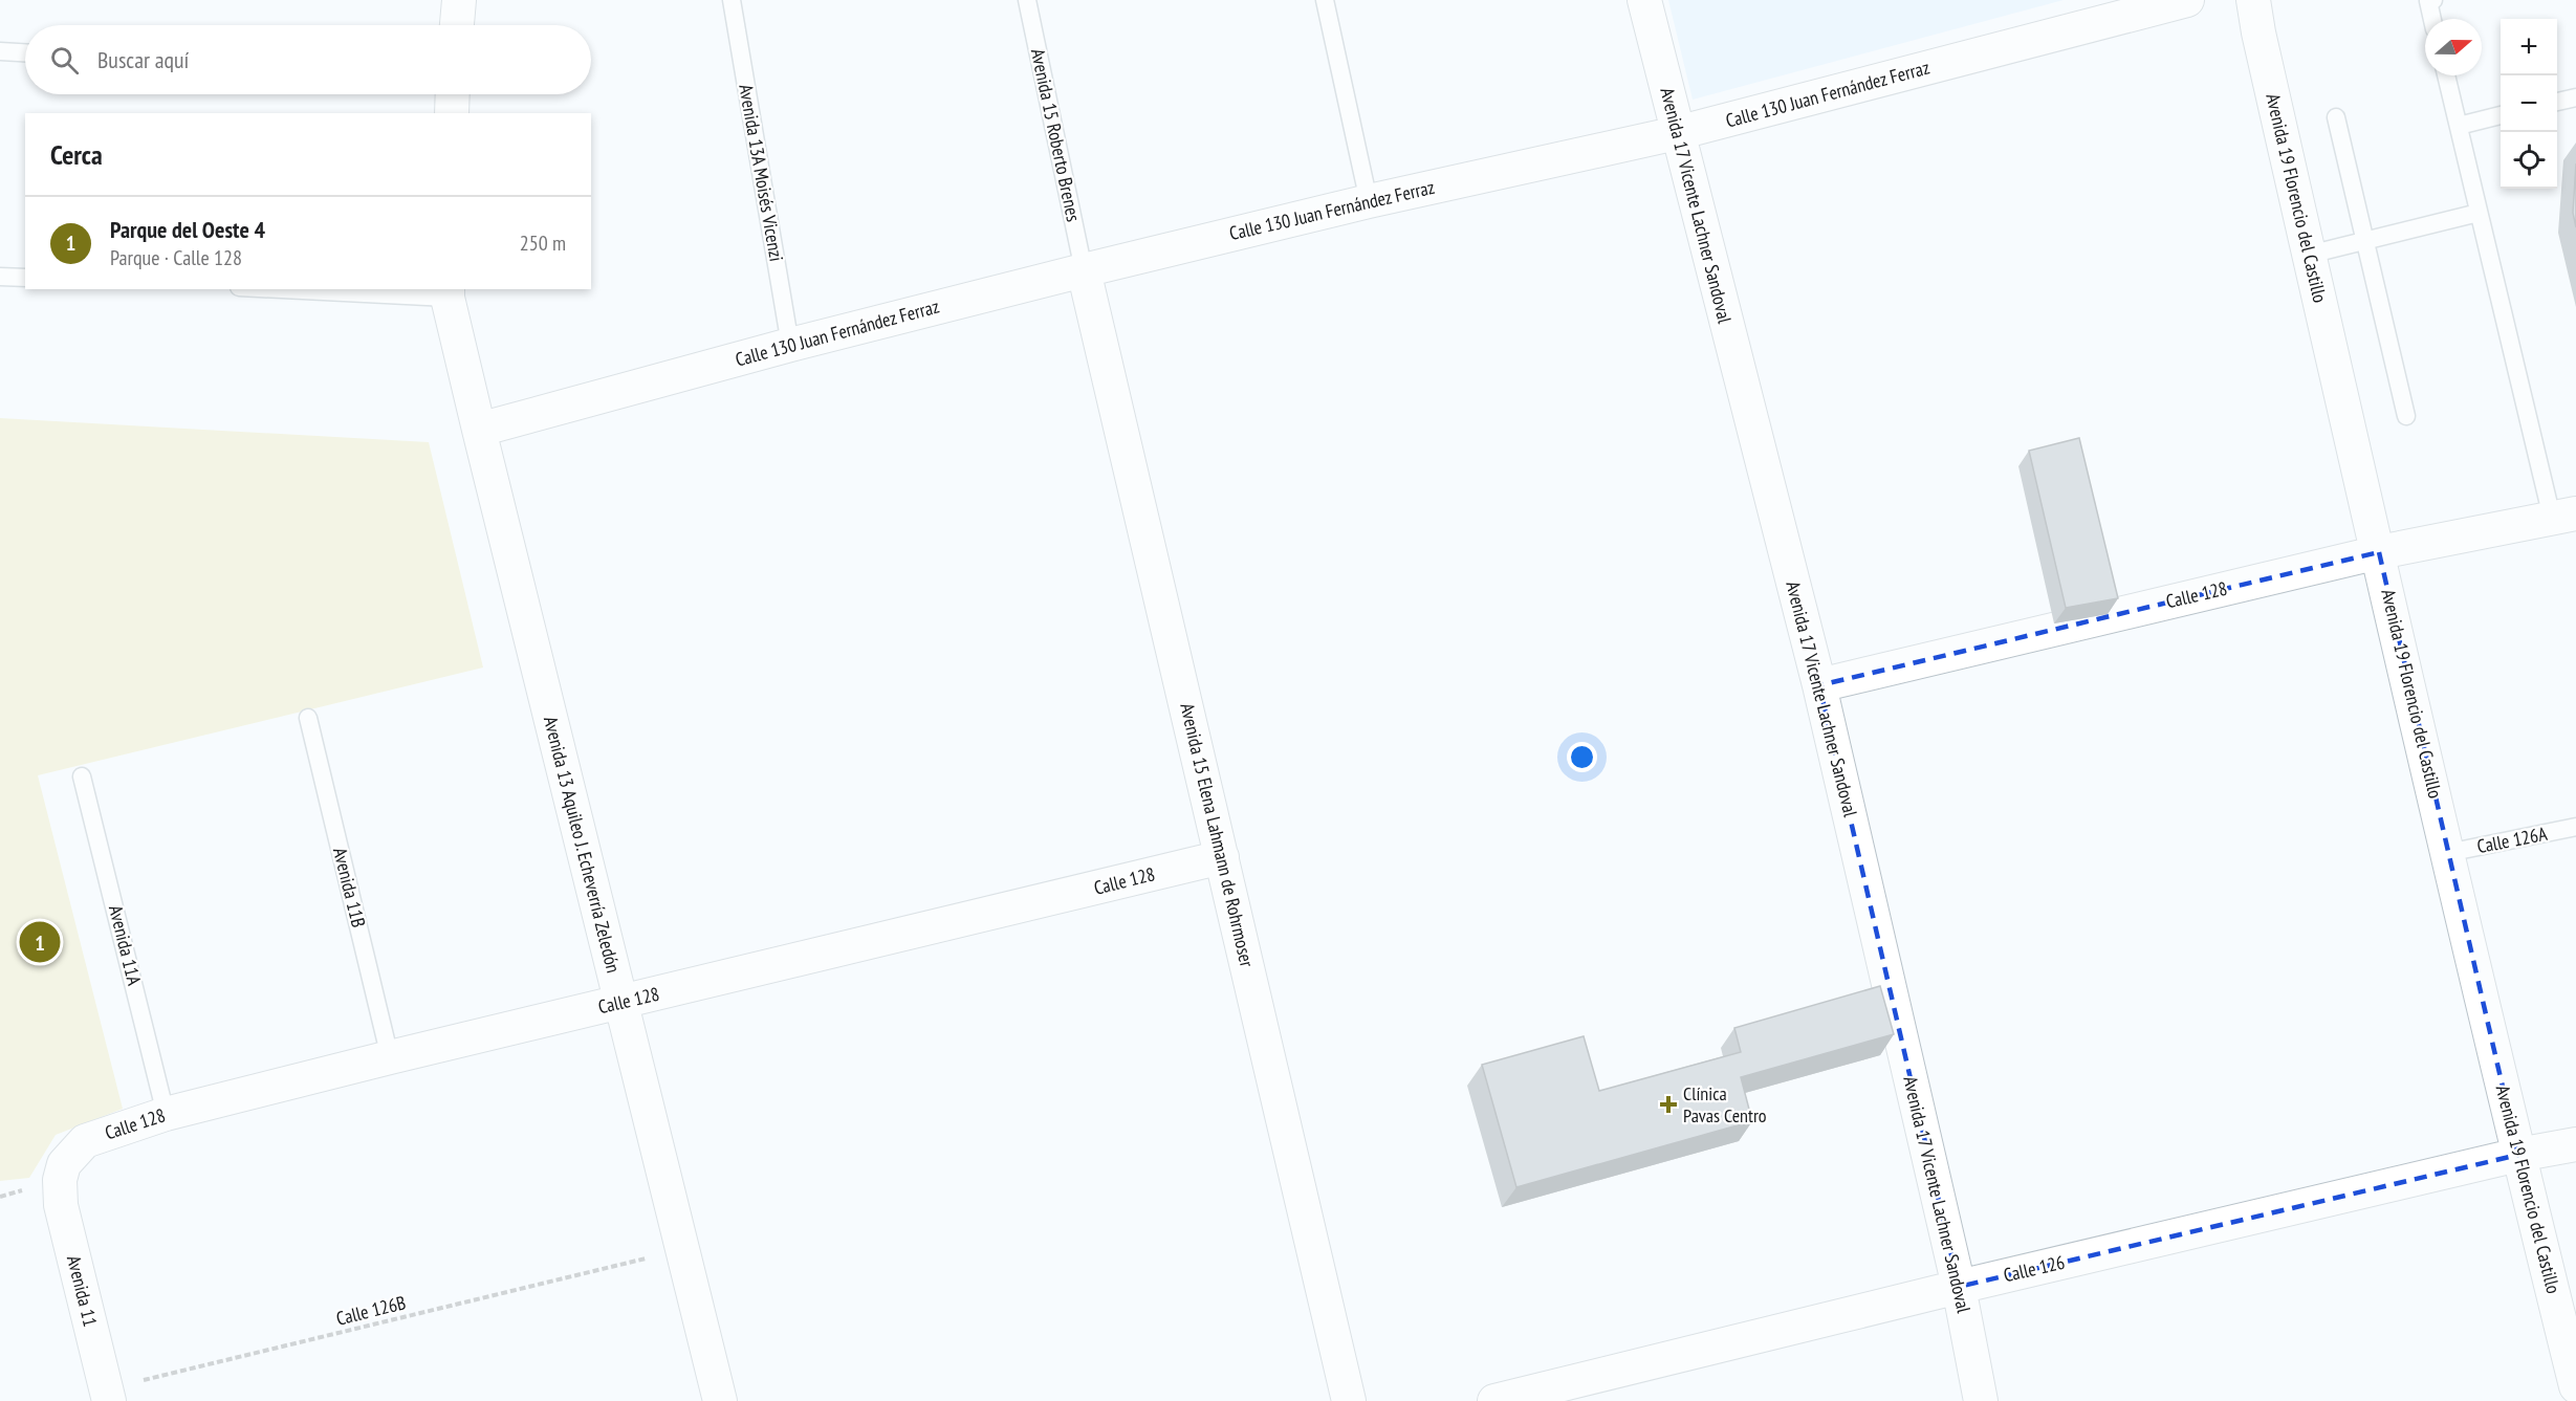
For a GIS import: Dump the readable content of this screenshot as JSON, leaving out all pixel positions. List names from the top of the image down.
{
  "streets": {
    "street": [
      "Calle 130 Juan Fernández Ferraz",
      "Avenida 19 Florencio del Castillo",
      "Avenida 17 Vicente Lachner Sandoval",
      "Calle 128",
      "Avenida 15 Elena Lahmann de Rohrmoser",
      "Avenida 13 Aquileo J. Echeverría Zeledón",
      "Calle 126",
      "Avenida 11"
    ],
    "lane": [
      "Avenida 15 Roberto Brenes",
      "Avenida 13A Moisés Vicenzi",
      "Calle 126A",
      "Avenida 11B",
      "Avenida 11A"
    ],
    "path": ["Calle 126B"]
  },
  "crossings": [
    ["Calle 130 Juan Fernández Ferraz", "Avenida 15 Roberto Brenes"],
    ["Calle 130 Juan Fernández Ferraz", "Avenida 13A Moisés Vicenzi"],
    ["Calle 130 Juan Fernández Ferraz", "Avenida 17 Vicente Lachner Sandoval"],
    ["Calle 130 Juan Fernández Ferraz", "Avenida 15 Elena Lahmann de Rohrmoser"],
    ["Calle 130 Juan Fernández Ferraz", "Avenida 13 Aquileo J. Echeverría Zeledón"],
    ["Avenida 15 Roberto Brenes", "Avenida 15 Elena Lahmann de Rohrmoser"],
    ["Avenida 19 Florencio del Castillo", "Calle 128"],
    ["Avenida 19 Florencio del Castillo", "Calle 126A"],
    ["Avenida 19 Florencio del Castillo", "Calle 126"],
    ["Avenida 17 Vicente Lachner Sandoval", "Calle 128"],
    ["Avenida 17 Vicente Lachner Sandoval", "Calle 126"],
    ["Calle 128", "Avenida 15 Elena Lahmann de Rohrmoser"],
    ["Calle 128", "Avenida 13 Aquileo J. Echeverría Zeledón"],
    ["Calle 128", "Avenida 11B"],
    ["Calle 128", "Avenida 11A"],
    ["Calle 128", "Avenida 11"],
    ["Avenida 13 Aquileo J. Echeverría Zeledón", "Calle 126B"],
    ["Avenida 11", "Calle 126B"]
  ],
  "places": {
    "health": ["Clínica Pavas Centro"]
  },
  "north": "right",
  "page": {
    "map_buttons": ["+", "−"],
    "search": "Buscar aquí",
    "heading": "Cerca",
    "list": [
      {
        "mark": "1",
        "name": "Parque del Oeste 4",
        "note": "Parque · Calle 128",
        "value": "250 m"
      }
    ],
    "pins": "1"
  }
}
